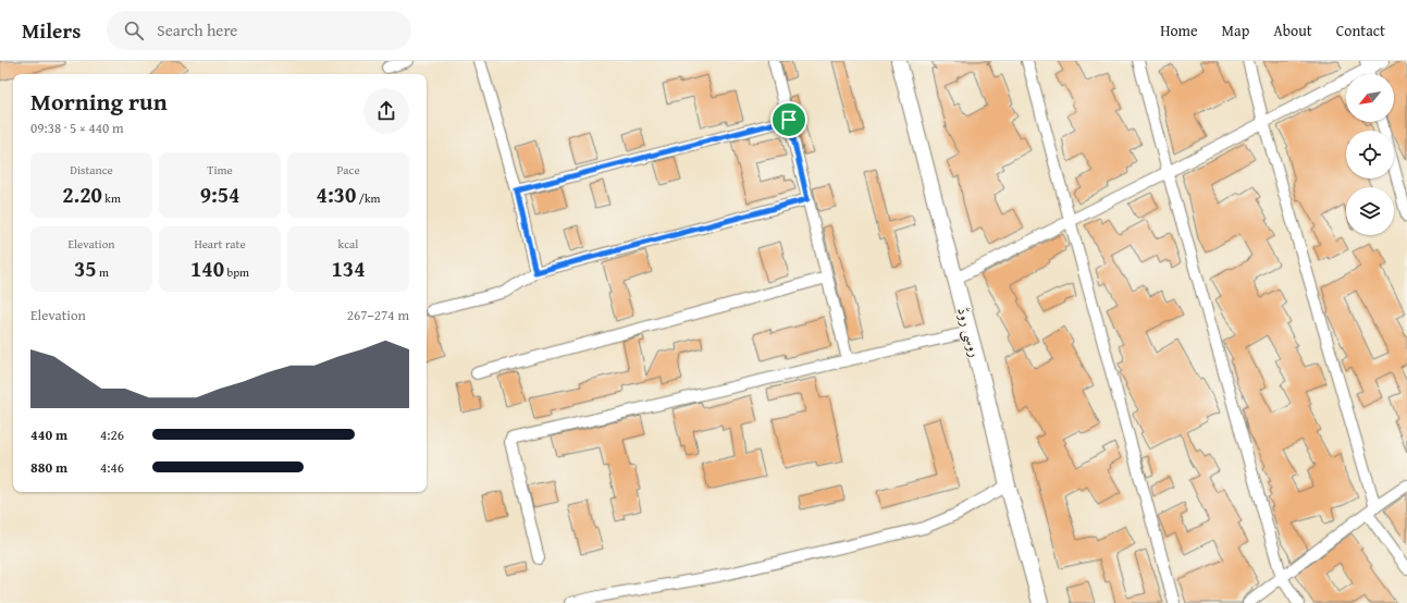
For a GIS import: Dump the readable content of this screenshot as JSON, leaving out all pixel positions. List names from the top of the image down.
{
  "streets": {
    "main road": ["روسی روڈ"]
  },
  "north": "bottom left",
  "page": {
    "header": "Milers",
    "search": "Search here",
    "nav": [
      "Home",
      "Map",
      "About",
      "Contact"
    ],
    "heading": ["Morning run", "09:38 · 5 × 440 m"],
    "stats": [
      ["Distance", "2.20 km"],
      ["Time", "9:54"],
      ["Pace", "4:30 /km"],
      ["Elevation", "35 m"],
      ["Heart rate", "140 bpm"],
      ["kcal", "134"]
    ],
    "chart": ["Elevation", "267–274 m"],
    "list": [
      {
        "name": "440 m",
        "note": "4:26"
      },
      {
        "name": "880 m",
        "note": "4:46"
      }
    ]
  }
}
